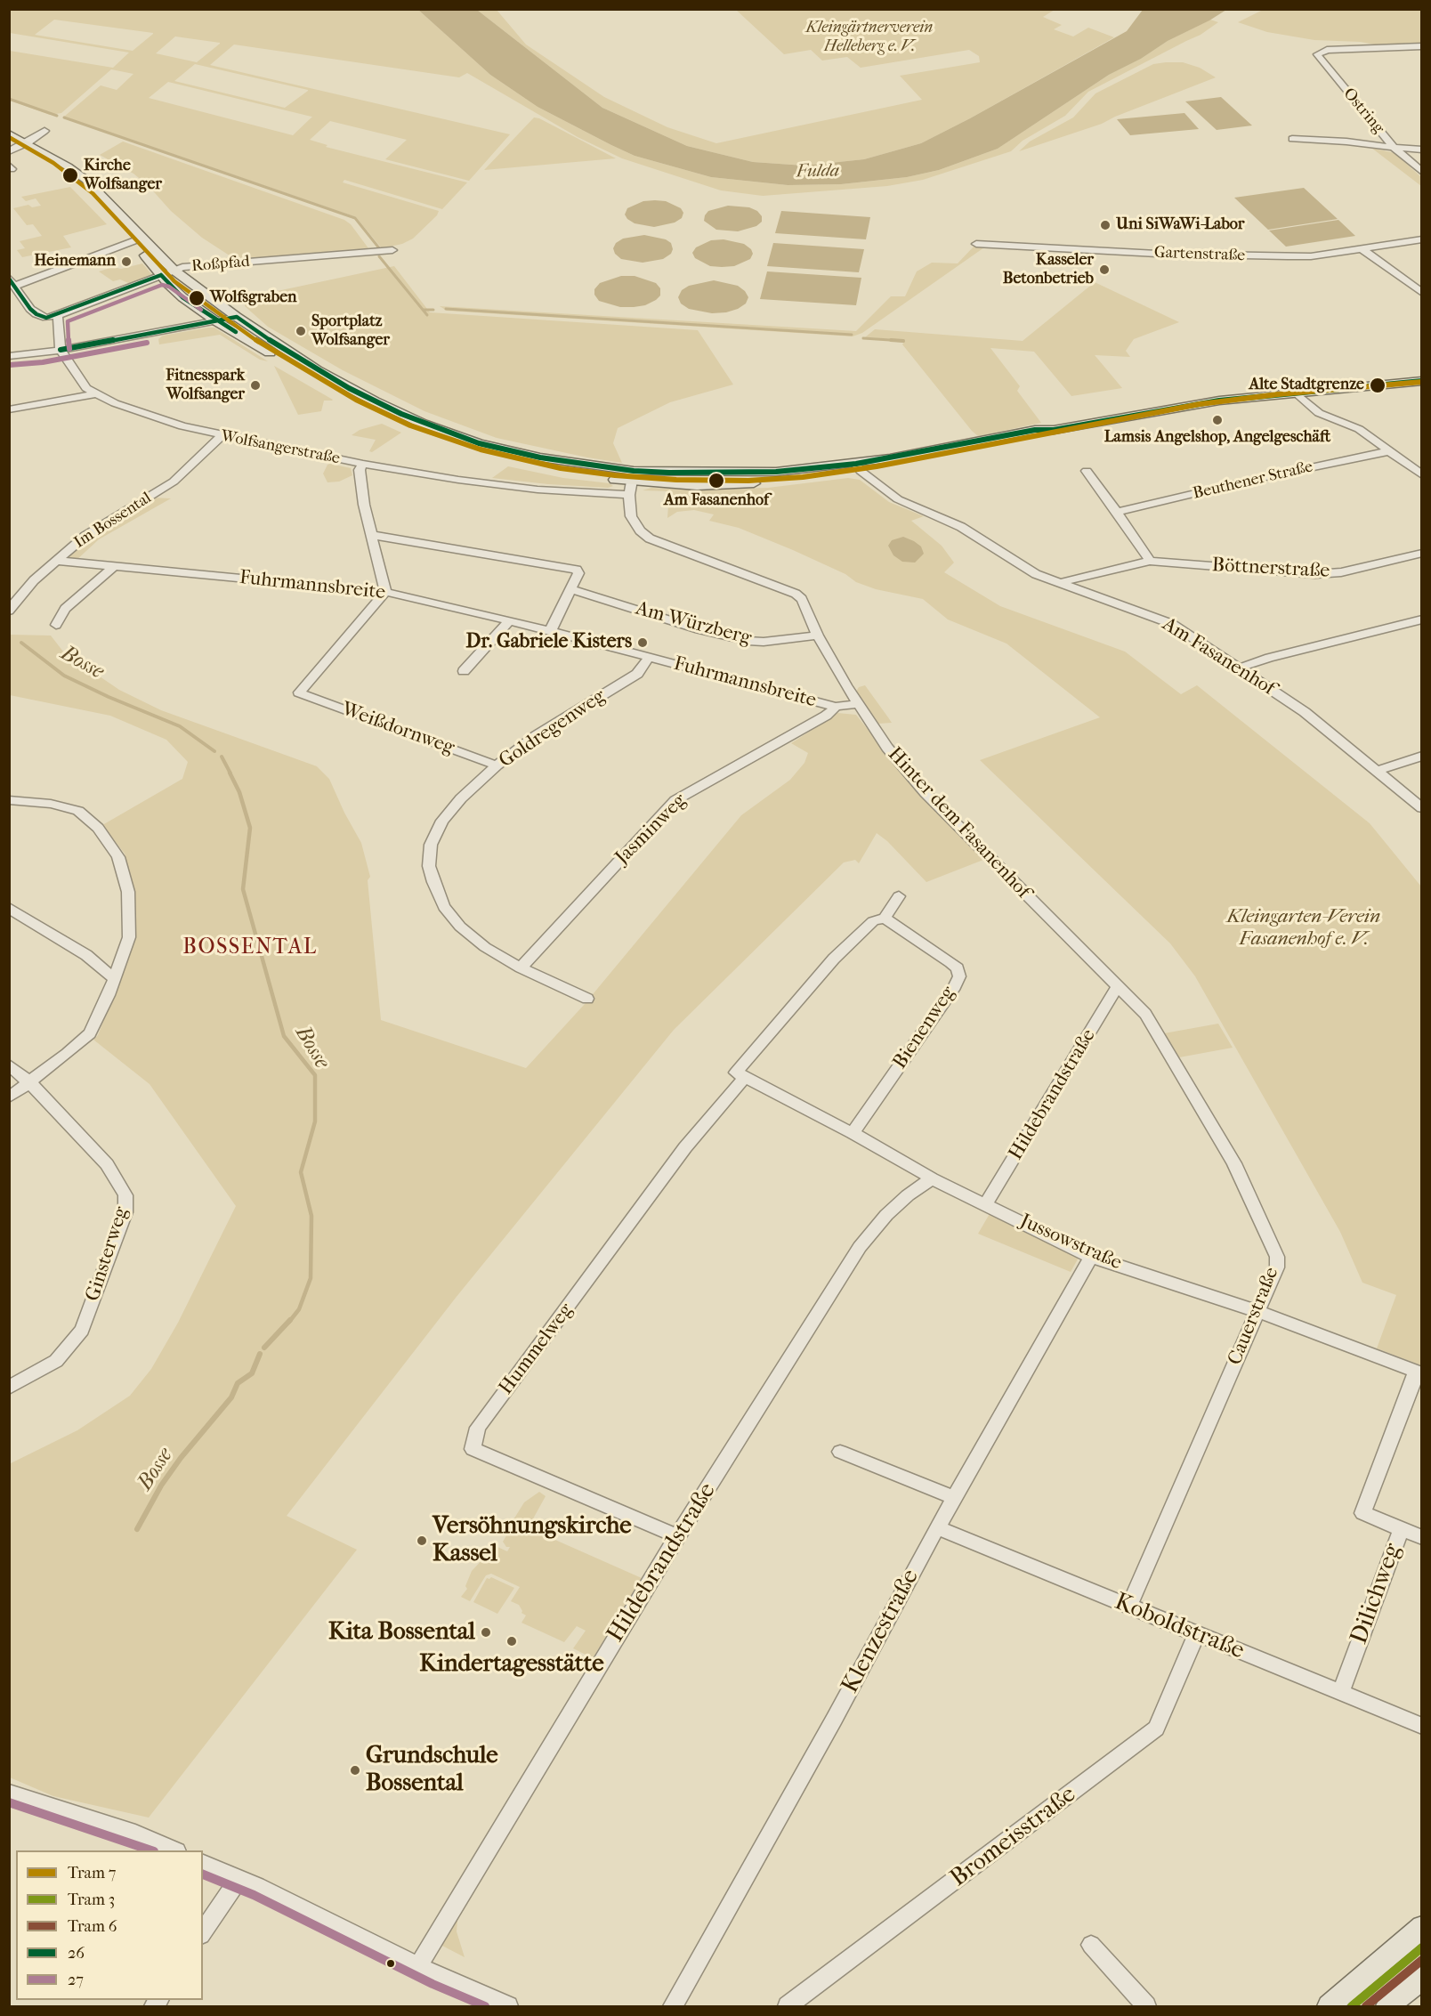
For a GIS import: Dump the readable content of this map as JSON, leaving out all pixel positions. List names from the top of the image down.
{
  "streets": {
    "street": [
      "Ostring",
      "Gartenstraße",
      "Roßpfad",
      "Wolfsangerstraße",
      "Beuthener Straße",
      "Im Bossental",
      "Böttnerstraße",
      "Fuhrmannsbreite",
      "Am Würzberg",
      "Am Fasanenhof",
      "Weißdornweg",
      "Goldregenweg",
      "Hinter dem Fasanenhof",
      "Jasminweg",
      "Bienenweg",
      "Hildebrandstraße",
      "Jussowstraße",
      "Ginsterweg",
      "Cauerstraße",
      "Hummelweg",
      "Dilichweg",
      "Koboldstraße",
      "Klenzestraße",
      "Bromeisstraße"
    ]
  },
  "crossings": [
    ["Roßpfad", "Wolfsangerstraße"],
    ["Wolfsangerstraße", "Im Bossental"],
    ["Wolfsangerstraße", "Hinter dem Fasanenhof"],
    ["Im Bossental", "Fuhrmannsbreite"],
    ["Böttnerstraße", "Am Fasanenhof"],
    ["Fuhrmannsbreite", "Weißdornweg"],
    ["Fuhrmannsbreite", "Goldregenweg"],
    ["Fuhrmannsbreite", "Hinter dem Fasanenhof"],
    ["Fuhrmannsbreite", "Jasminweg"],
    ["Am Würzberg", "Hinter dem Fasanenhof"],
    ["Weißdornweg", "Goldregenweg"],
    ["Goldregenweg", "Jasminweg"],
    ["Hinter dem Fasanenhof", "Hildebrandstraße"],
    ["Hinter dem Fasanenhof", "Cauerstraße"],
    ["Bienenweg", "Jussowstraße"],
    ["Hildebrandstraße", "Jussowstraße"],
    ["Hildebrandstraße", "Cauerstraße"],
    ["Hildebrandstraße", "Hummelweg"],
    ["Jussowstraße", "Cauerstraße"],
    ["Jussowstraße", "Hummelweg"],
    ["Jussowstraße", "Dilichweg"],
    ["Jussowstraße", "Klenzestraße"],
    ["Cauerstraße", "Koboldstraße"],
    ["Dilichweg", "Koboldstraße"],
    ["Koboldstraße", "Klenzestraße"],
    ["Koboldstraße", "Bromeisstraße"]
  ],
  "districts": ["BOSSENTAL"],
  "water": ["Fulda", "Bosse"],
  "parks": ["Kleingärtnerverein Helleberg e. V.", "Kleingarten-Verein Fasanenhof e. V."],
  "places": [
    "Kirche Wolfsanger",
    "Uni SiWaWi-Labor",
    "Heinemann",
    "Kasseler Betonbetrieb",
    "Wolfsgraben",
    "Sportplatz Wolfsanger",
    "Fitnesspark Wolfsanger",
    "Alte Stadtgrenze",
    "Lamsis Angelshop, Angelgeschäft",
    "Am Fasanenhof",
    "Dr. Gabriele Kisters",
    "Versöhnungskirche Kassel",
    "Kita Bossental",
    "Kindertagesstätte",
    "Grundschule Bossental"
  ],
  "lines": [
    "tram line 7",
    "transit line 26",
    "transit line 27",
    "tram line 3",
    "tram line 6"
  ],
  "legend": [
    "Tram 7",
    "Tram 3",
    "Tram 6",
    "26",
    "27"
  ]
}
